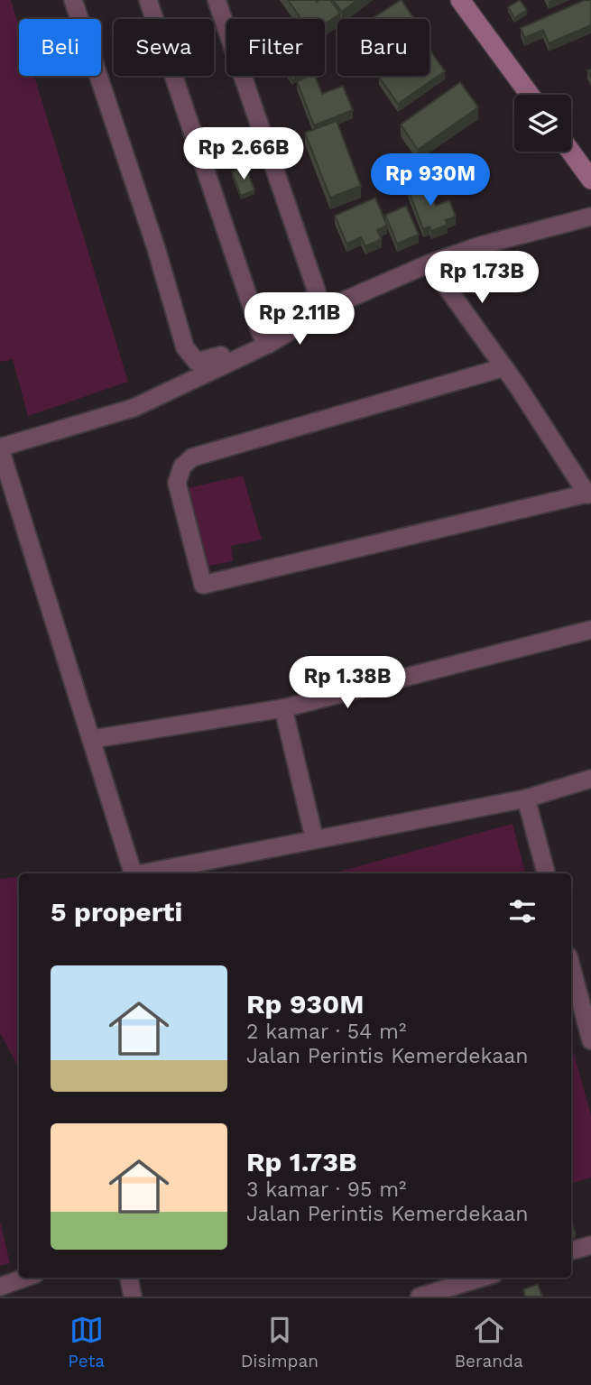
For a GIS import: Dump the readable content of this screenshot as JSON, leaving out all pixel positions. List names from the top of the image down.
{
  "page": {
    "chip": [
      "Beli",
      "Sewa",
      "Filter",
      "Baru"
    ],
    "price": [
      "Rp 2.66B",
      "Rp 930M",
      "Rp 1.73B",
      "Rp 2.11B",
      "Rp 1.38B"
    ],
    "heading": "5 properti",
    "list": [
      {
        "name": "Rp 930M",
        "note": "2 kamar · 54 m² · Jalan Perintis Kemerdekaan"
      },
      {
        "name": "Rp 1.73B",
        "note": "3 kamar · 95 m² · Jalan Perintis Kemerdekaan"
      }
    ],
    "tabs": ["Peta", "Disimpan", "Beranda"]
  }
}
